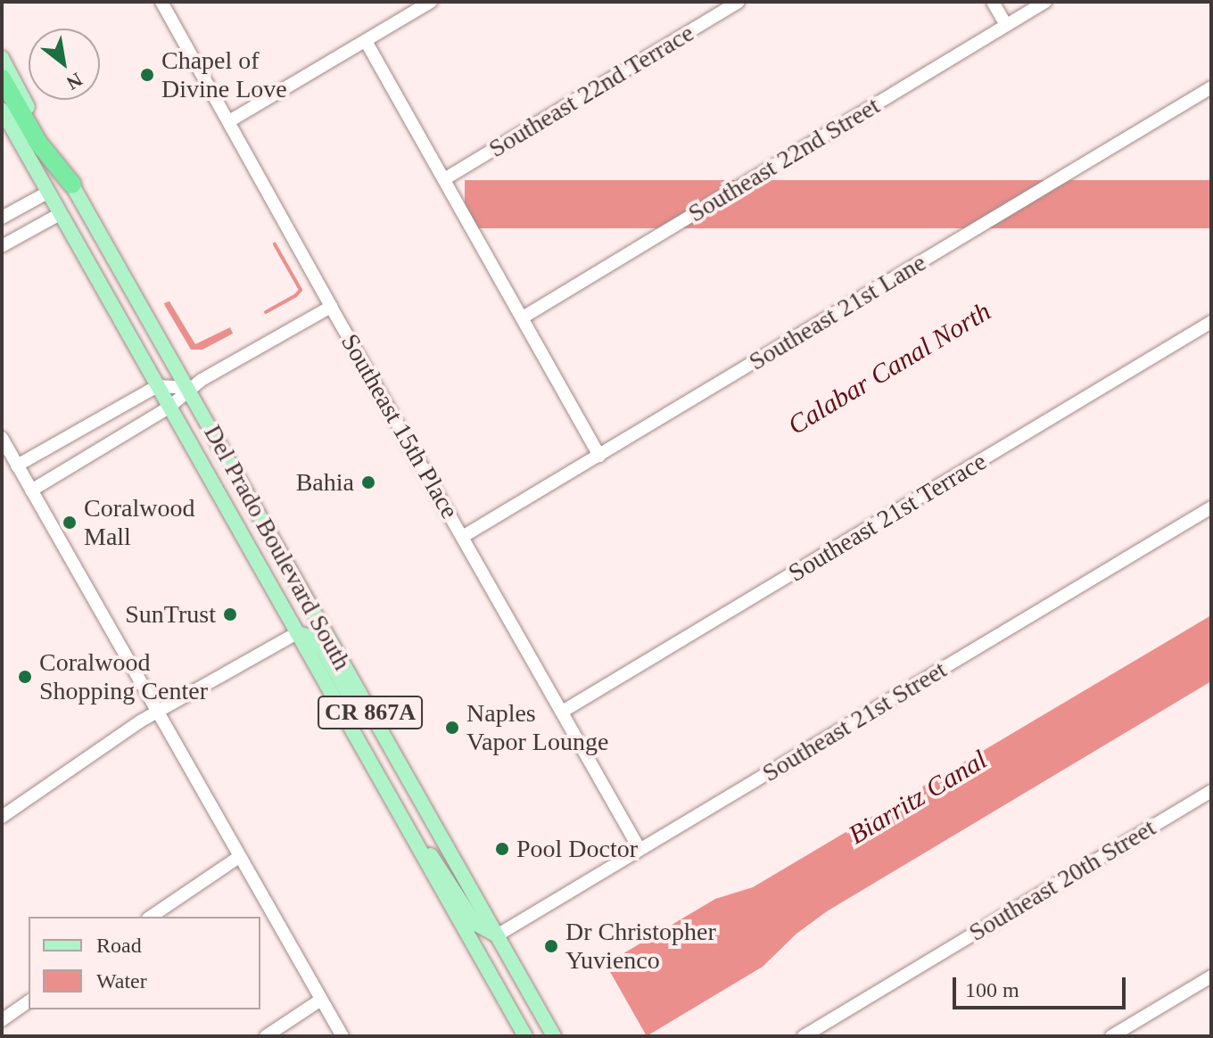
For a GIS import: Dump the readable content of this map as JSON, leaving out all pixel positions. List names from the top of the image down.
{
  "streets": {
    "main road": ["Del Prado Boulevard South", "CR 867A"],
    "street": [
      "Southeast 22nd Terrace",
      "Southeast 22nd Street",
      "Southeast 21st Lane",
      "Southeast 15th Place",
      "Southeast 21st Terrace",
      "Southeast 21st Street",
      "Southeast 20th Street"
    ]
  },
  "crossings": [
    ["Southeast 21st Lane", "Southeast 15th Place"],
    ["Southeast 15th Place", "Southeast 21st Terrace"],
    ["Southeast 15th Place", "Southeast 21st Street"],
    ["Del Prado Boulevard South", "Southeast 21st Street"]
  ],
  "water": ["Calabar Canal North", "Biarritz Canal"],
  "places": [
    "Chapel of Divine Love",
    "Bahia",
    "Coralwood Mall",
    "SunTrust",
    "Coralwood Shopping Center",
    "Naples Vapor Lounge",
    "Pool Doctor",
    "Dr Christopher Yuvienco"
  ],
  "legend": ["Road", "Water"],
  "scale_bar": "100 m",
  "north": "bottom right"
}
